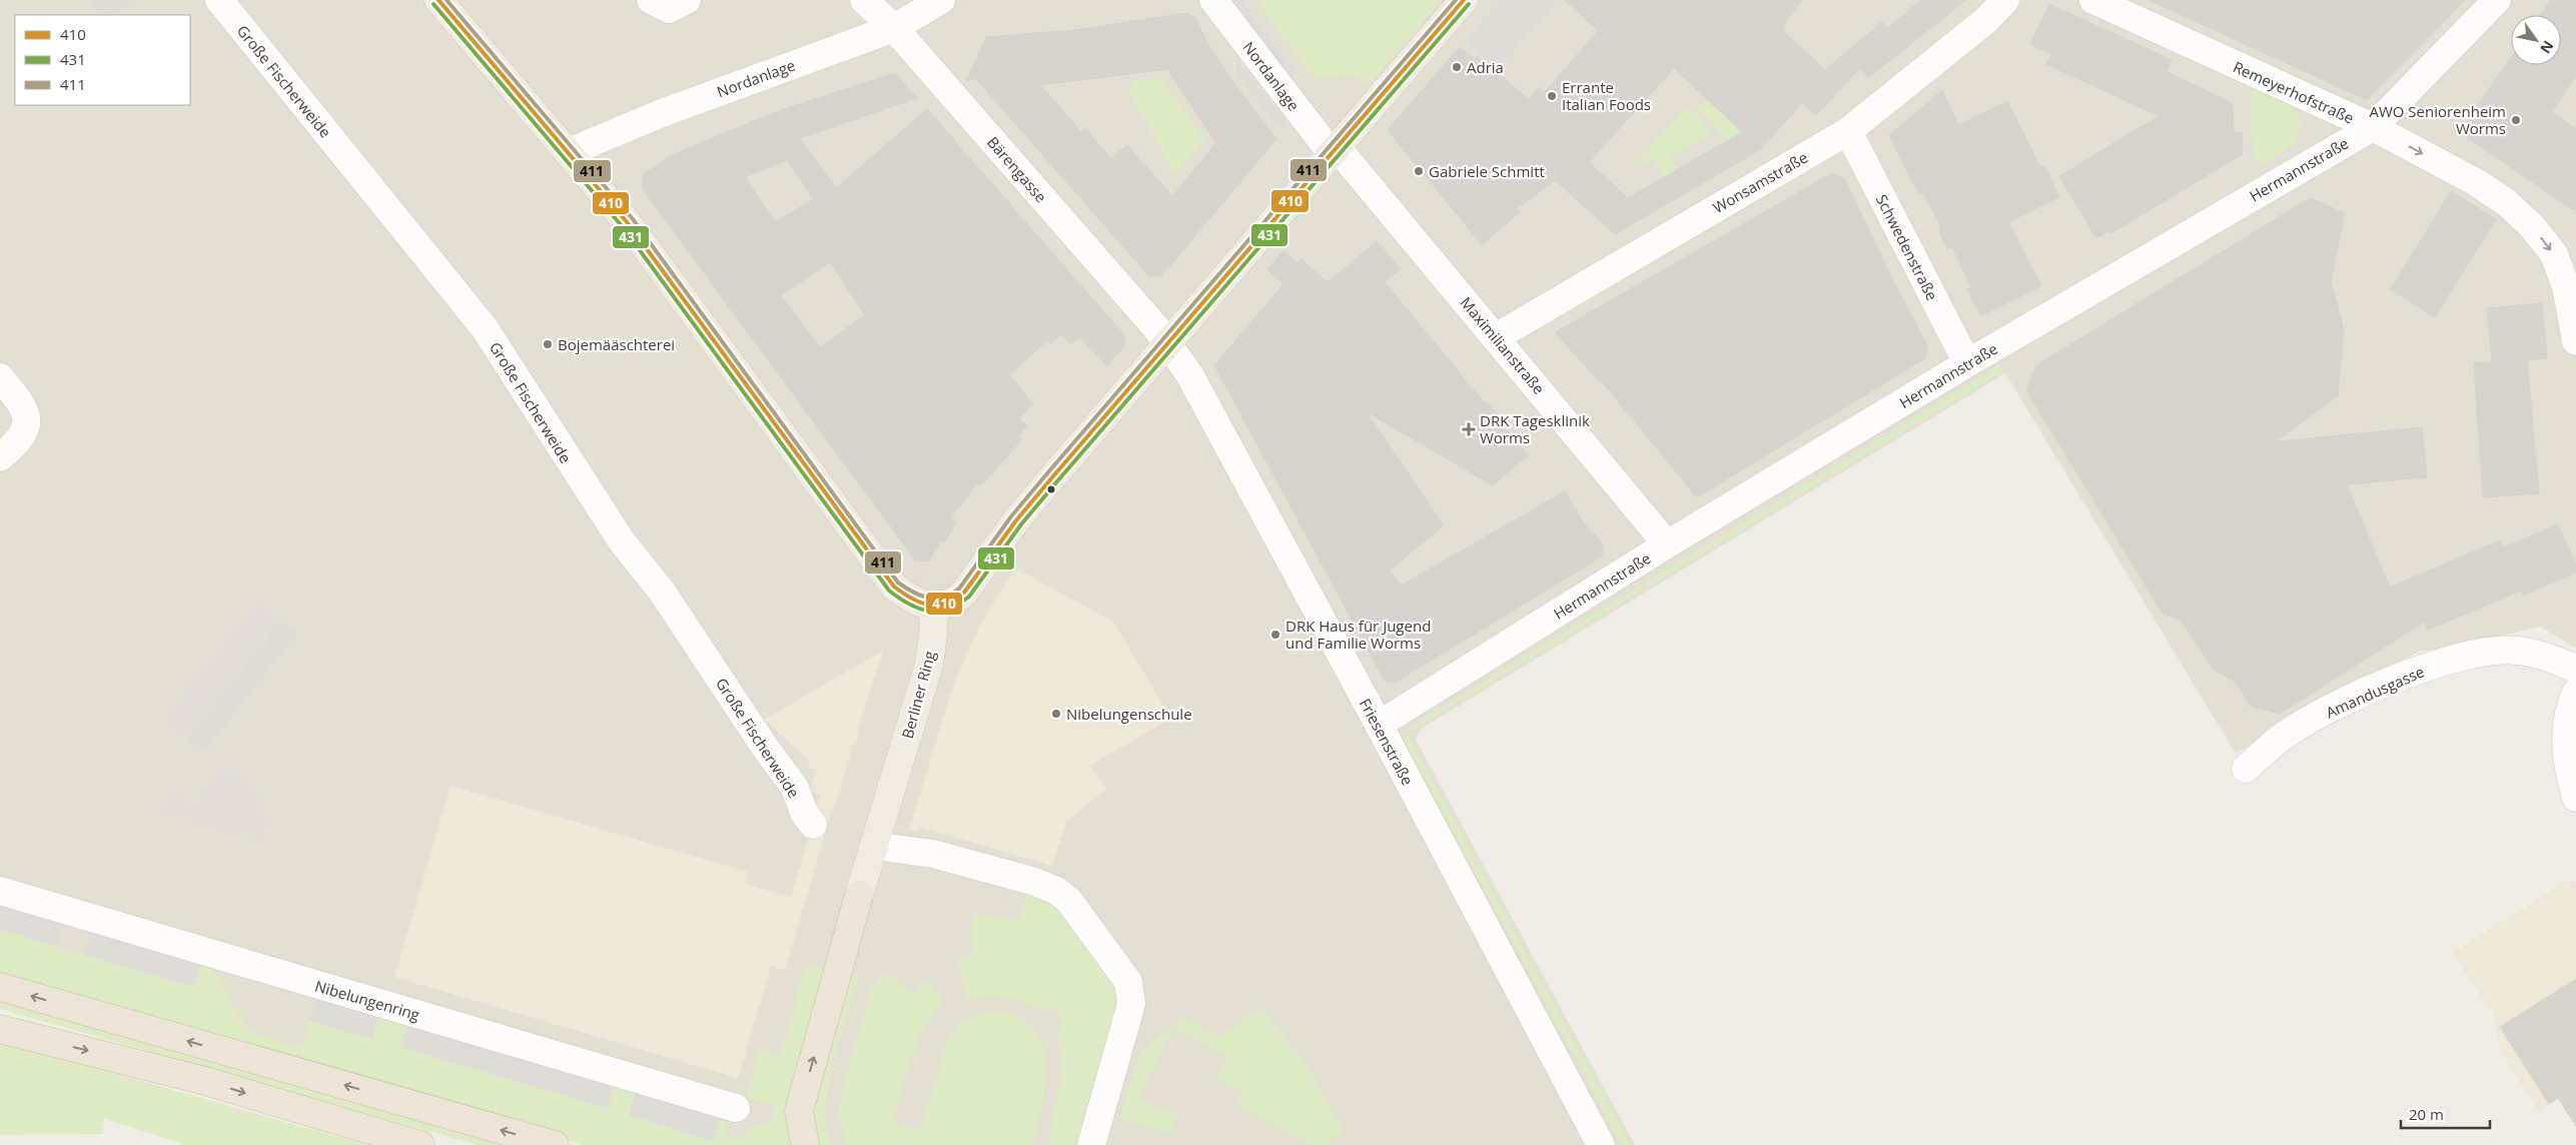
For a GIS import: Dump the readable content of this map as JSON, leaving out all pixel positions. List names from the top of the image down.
{
  "streets": {
    "main road": ["Berliner Ring"],
    "street": [
      "Nordanlage",
      "Große Fischerweide",
      "Remeyerhofstraße",
      "Bärengasse",
      "Hermannstraße",
      "Wonsamstraße",
      "Schwedenstraße",
      "Maximilianstraße",
      "Amandusgasse",
      "Friesenstraße",
      "Nibelungenring"
    ]
  },
  "crossings": [
    ["Nordanlage", "Bärengasse"],
    ["Nordanlage", "Maximilianstraße"],
    ["Remeyerhofstraße", "Hermannstraße"],
    ["Bärengasse", "Friesenstraße"],
    ["Hermannstraße", "Schwedenstraße"],
    ["Hermannstraße", "Maximilianstraße"],
    ["Hermannstraße", "Friesenstraße"],
    ["Wonsamstraße", "Schwedenstraße"],
    ["Wonsamstraße", "Maximilianstraße"]
  ],
  "one_way": ["Remeyerhofstraße"],
  "places": {
    "other": [
      "Adria",
      "Errante Italian Foods",
      "AWO Seniorenheim Worms",
      "Gabriele Schmitt",
      "Bojemääschterei",
      "DRK Haus für Jugend und Familie Worms",
      "Nibelungenschule"
    ],
    "health": ["DRK Tagesklinik Worms"]
  },
  "lines": ["transit line 410", "transit line 411", "transit line 431"],
  "legend": ["410", "431", "411"],
  "scale_bar": "20 m",
  "north": "bottom right"
}
